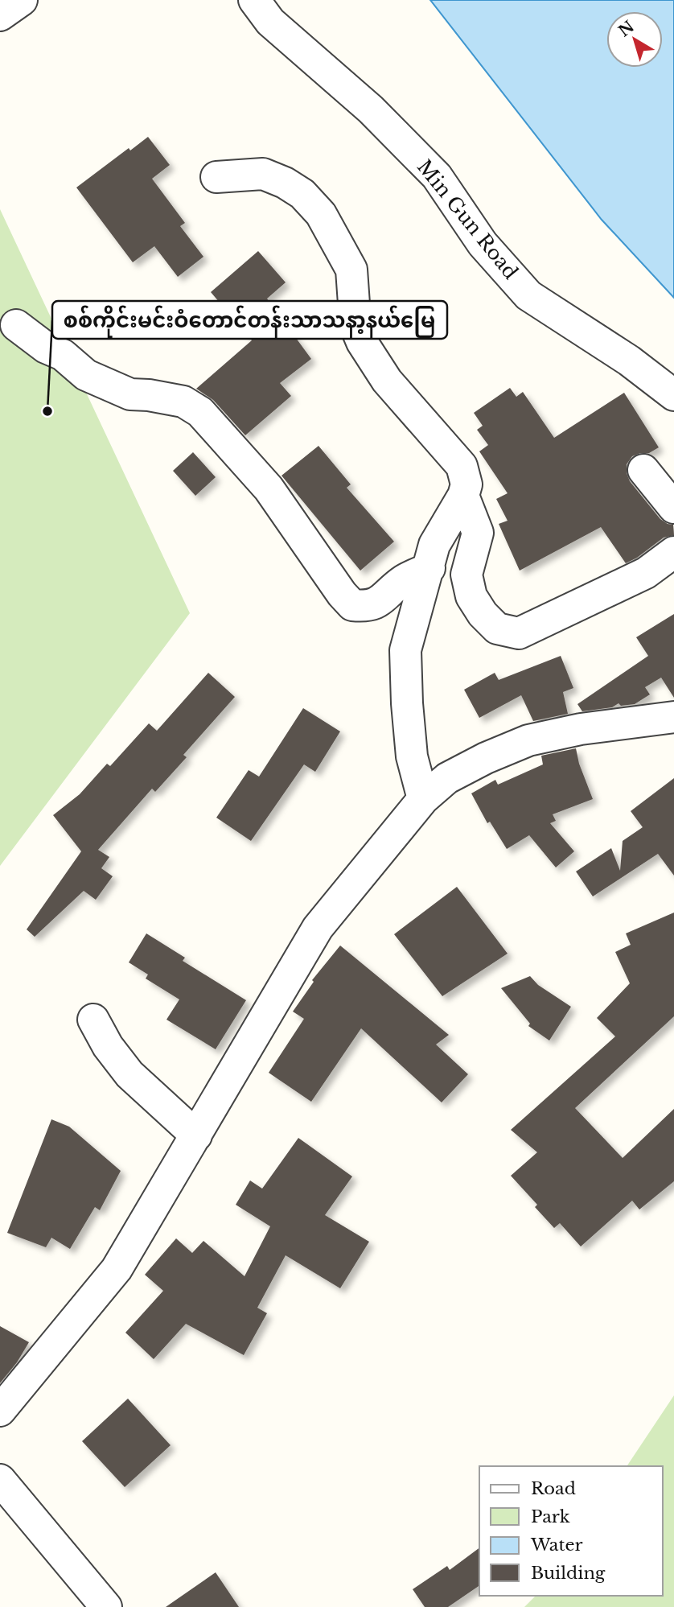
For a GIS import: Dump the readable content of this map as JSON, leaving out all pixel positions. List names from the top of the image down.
{
  "streets": {
    "street": ["Min Gun Road"]
  },
  "places": ["စစ်ကိုင်းမင်းဝံတောင်တန်းသာသနာ့နယ်မြေ"],
  "legend": [
    "Road",
    "Park",
    "Water",
    "Building"
  ],
  "north": "top left"
}
